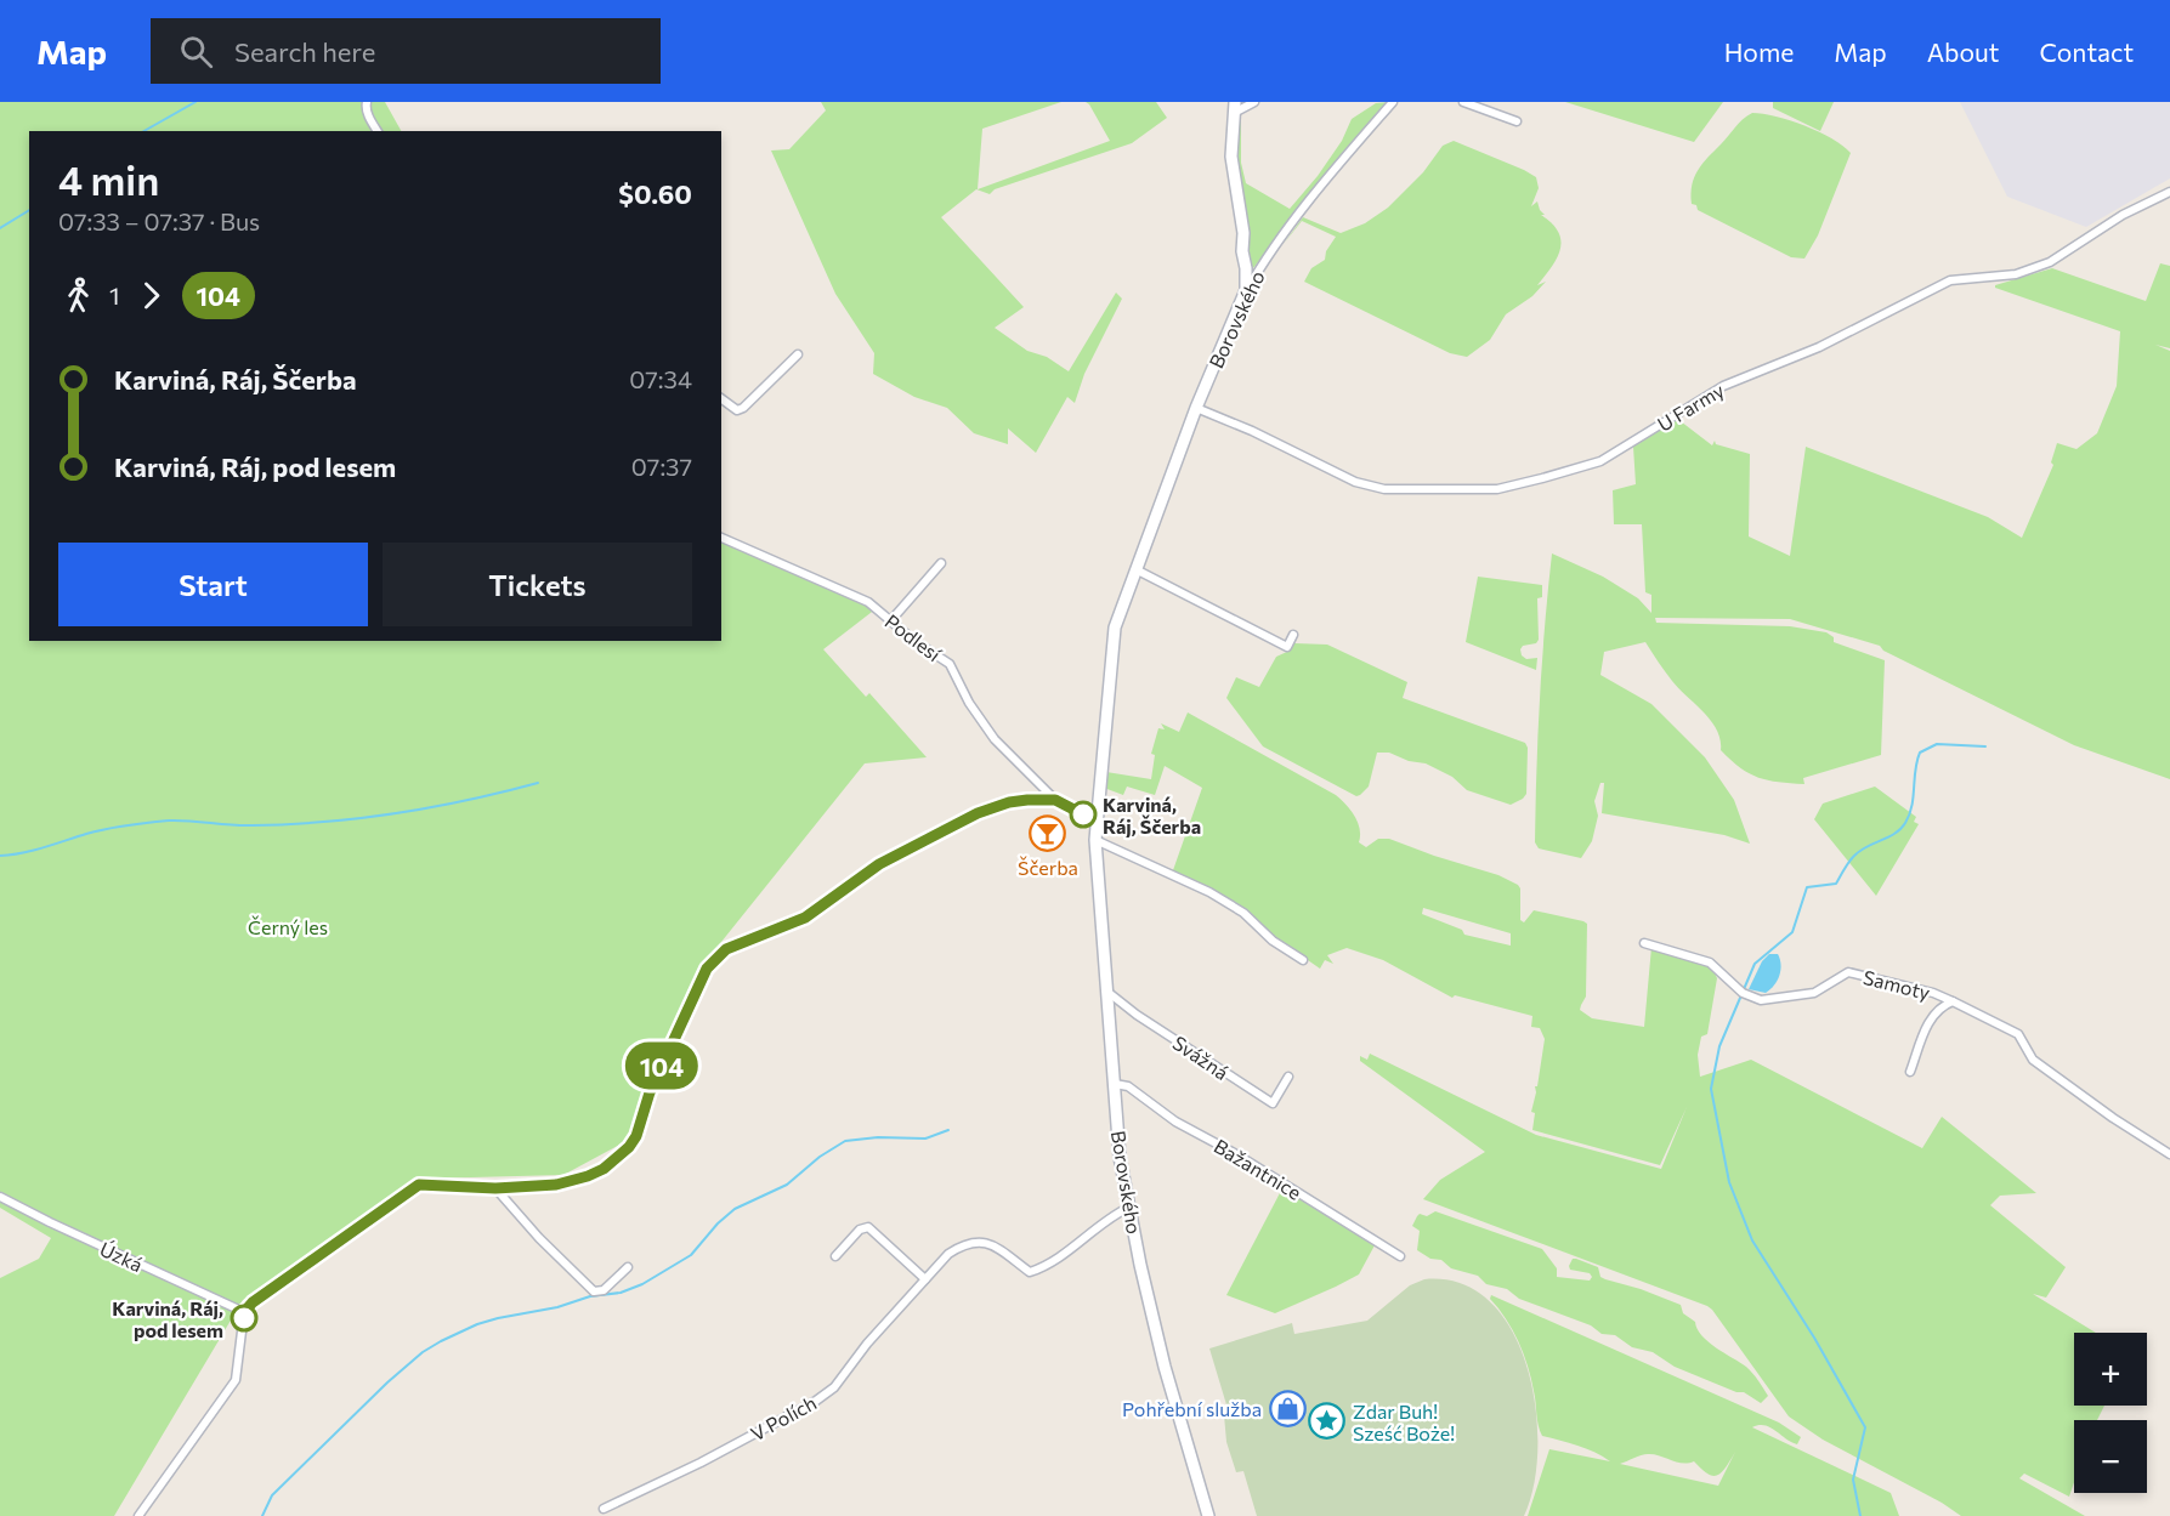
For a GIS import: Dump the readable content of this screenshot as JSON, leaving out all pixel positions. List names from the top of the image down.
{
  "streets": {
    "main road": ["Borovského"],
    "street": [
      "U Farmy",
      "Podlesí",
      "Samoty",
      "Svážná",
      "Bažantnice",
      "Úzká",
      "V Polích"
    ]
  },
  "crossings": [
    ["Borovského", "U Farmy"],
    ["Borovského", "Svážná"],
    ["Borovského", "Bažantnice"],
    ["Borovského", "V Polích"]
  ],
  "parks": ["Černý les"],
  "places": {
    "other": ["Karviná, Ráj, Ščerba", "Karviná, Ráj, pod lesem"],
    "bar": ["Ščerba"],
    "shop": ["Pohřební služba"],
    "place": ["Zdar Buh! Sześć Boże!"]
  },
  "lines": ["bus line 104"],
  "page": {
    "header": "Map",
    "search": "Search here",
    "nav": [
      "Home",
      "Map",
      "About",
      "Contact"
    ],
    "on_map": "104",
    "heading": ["4 min", "07:33 – 07:37 · Bus", "$0.60"],
    "legs": ["1", "104"],
    "list": [
      {
        "name": "Karviná, Ráj, Ščerba",
        "value": "07:34"
      },
      {
        "name": "Karviná, Ráj, pod lesem",
        "value": "07:37"
      }
    ],
    "buttons": ["Start", "Tickets"],
    "map_buttons": ["+", "−"]
  }
}
